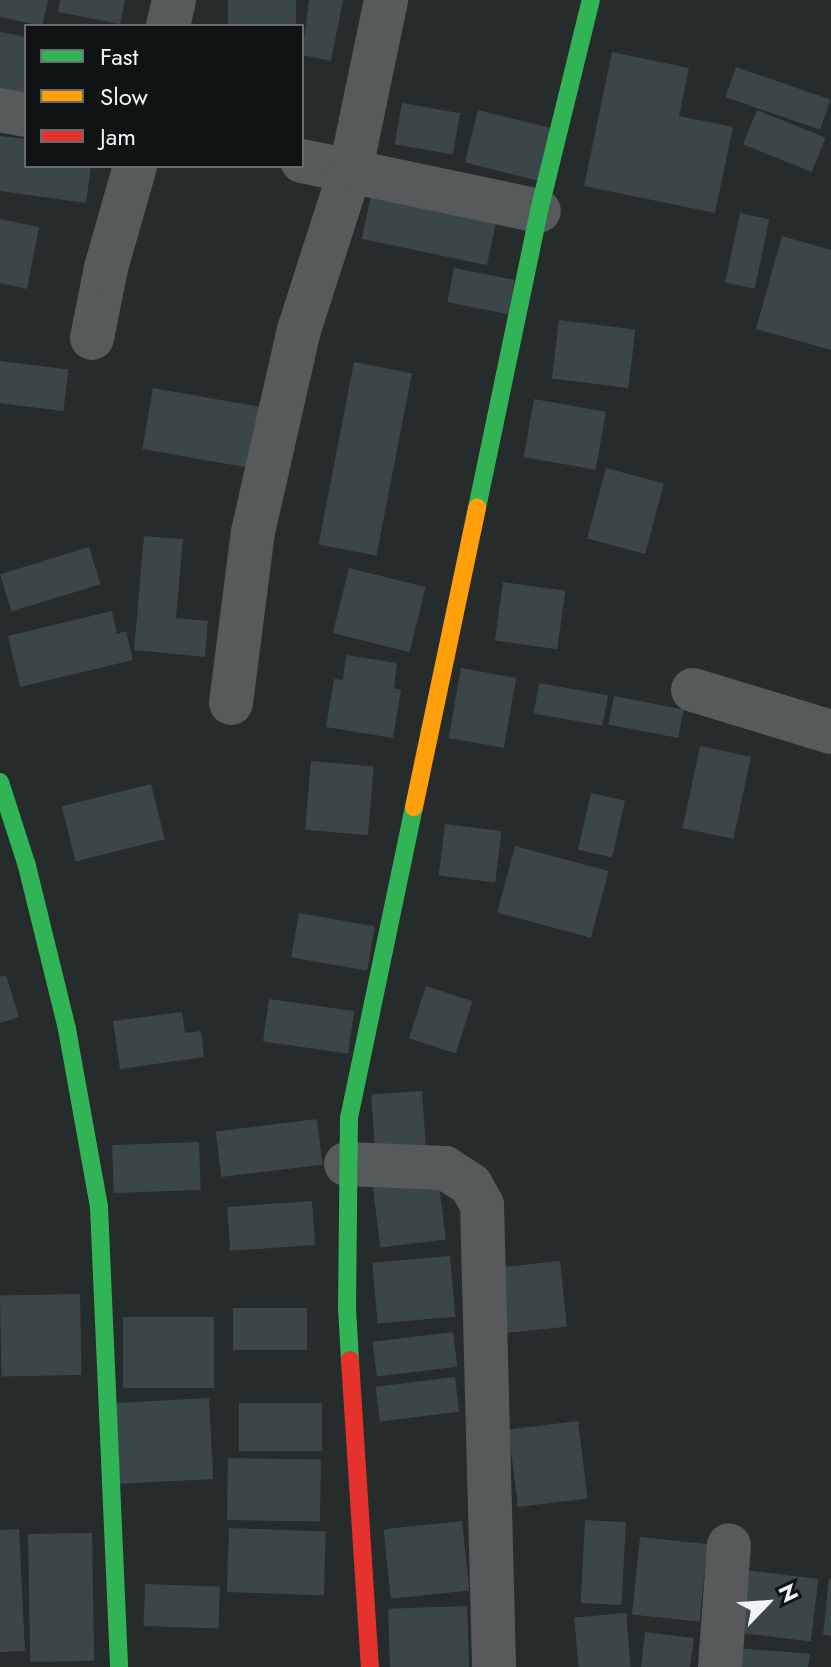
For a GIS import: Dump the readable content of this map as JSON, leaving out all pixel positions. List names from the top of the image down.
{
  "legend": ["Fast", "Slow", "Jam"],
  "north": "top right"
}
